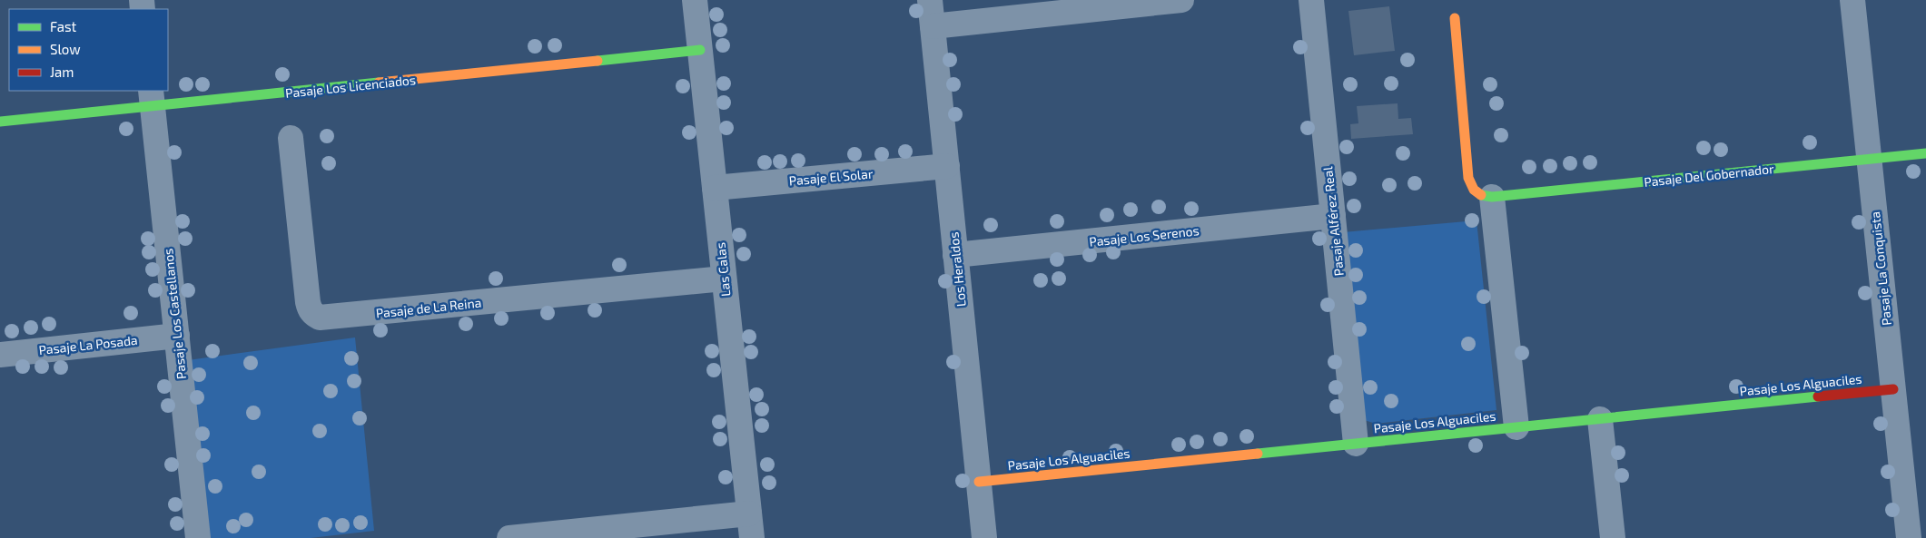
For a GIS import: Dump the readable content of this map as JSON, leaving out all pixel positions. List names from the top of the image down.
{
  "streets": {
    "street": [
      "Pasaje Los Licenciados",
      "Pasaje Del Gobernador",
      "Pasaje El Solar",
      "Pasaje Alférez Real",
      "Pasaje Los Serenos",
      "Pasaje La Conquista",
      "Las Calas",
      "Los Heraldos",
      "Pasaje de La Reina",
      "Pasaje Los Castellanos",
      "Pasaje La Posada",
      "Pasaje Los Alguaciles"
    ]
  },
  "crossings": [
    ["Pasaje Los Licenciados", "Las Calas"],
    ["Pasaje Los Licenciados", "Pasaje Los Castellanos"],
    ["Pasaje Del Gobernador", "Pasaje La Conquista"],
    ["Pasaje El Solar", "Las Calas"],
    ["Pasaje El Solar", "Los Heraldos"],
    ["Pasaje Alférez Real", "Pasaje Los Serenos"],
    ["Pasaje Alférez Real", "Pasaje Los Alguaciles"],
    ["Pasaje Los Serenos", "Los Heraldos"],
    ["Pasaje La Conquista", "Pasaje Los Alguaciles"],
    ["Las Calas", "Pasaje de La Reina"],
    ["Los Heraldos", "Pasaje Los Alguaciles"],
    ["Pasaje Los Castellanos", "Pasaje La Posada"]
  ],
  "legend": ["Fast", "Slow", "Jam"]
}
